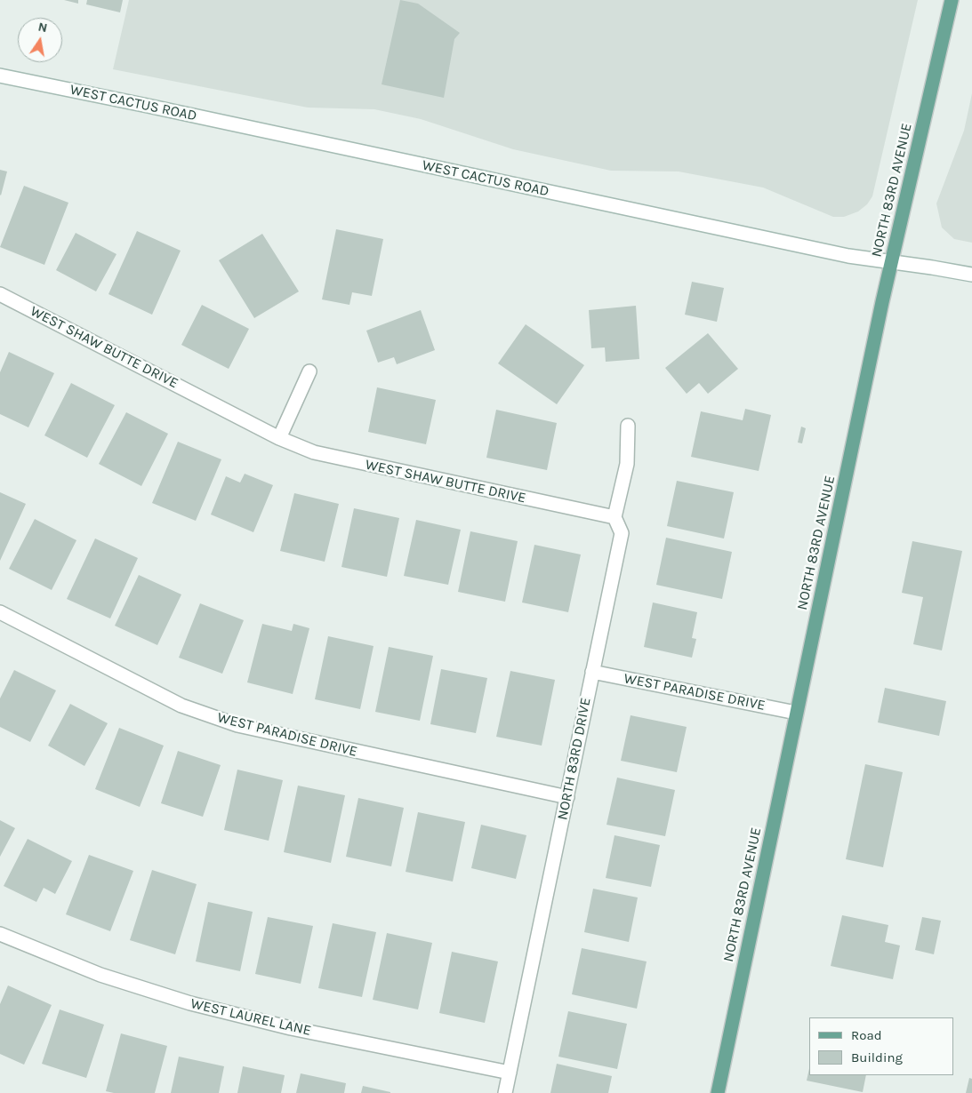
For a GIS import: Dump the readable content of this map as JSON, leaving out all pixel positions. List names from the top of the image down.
{
  "streets": {
    "main road": ["NORTH 83RD AVENUE"],
    "street": [
      "WEST CACTUS ROAD",
      "WEST SHAW BUTTE DRIVE",
      "WEST PARADISE DRIVE",
      "NORTH 83RD DRIVE",
      "WEST LAUREL LANE"
    ]
  },
  "crossings": [
    ["WEST CACTUS ROAD", "NORTH 83RD AVENUE"],
    ["NORTH 83RD AVENUE", "WEST PARADISE DRIVE"],
    ["WEST SHAW BUTTE DRIVE", "NORTH 83RD DRIVE"],
    ["WEST PARADISE DRIVE", "NORTH 83RD DRIVE"],
    ["NORTH 83RD DRIVE", "WEST LAUREL LANE"]
  ],
  "legend": ["Road", "Building"],
  "north": "top"
}
